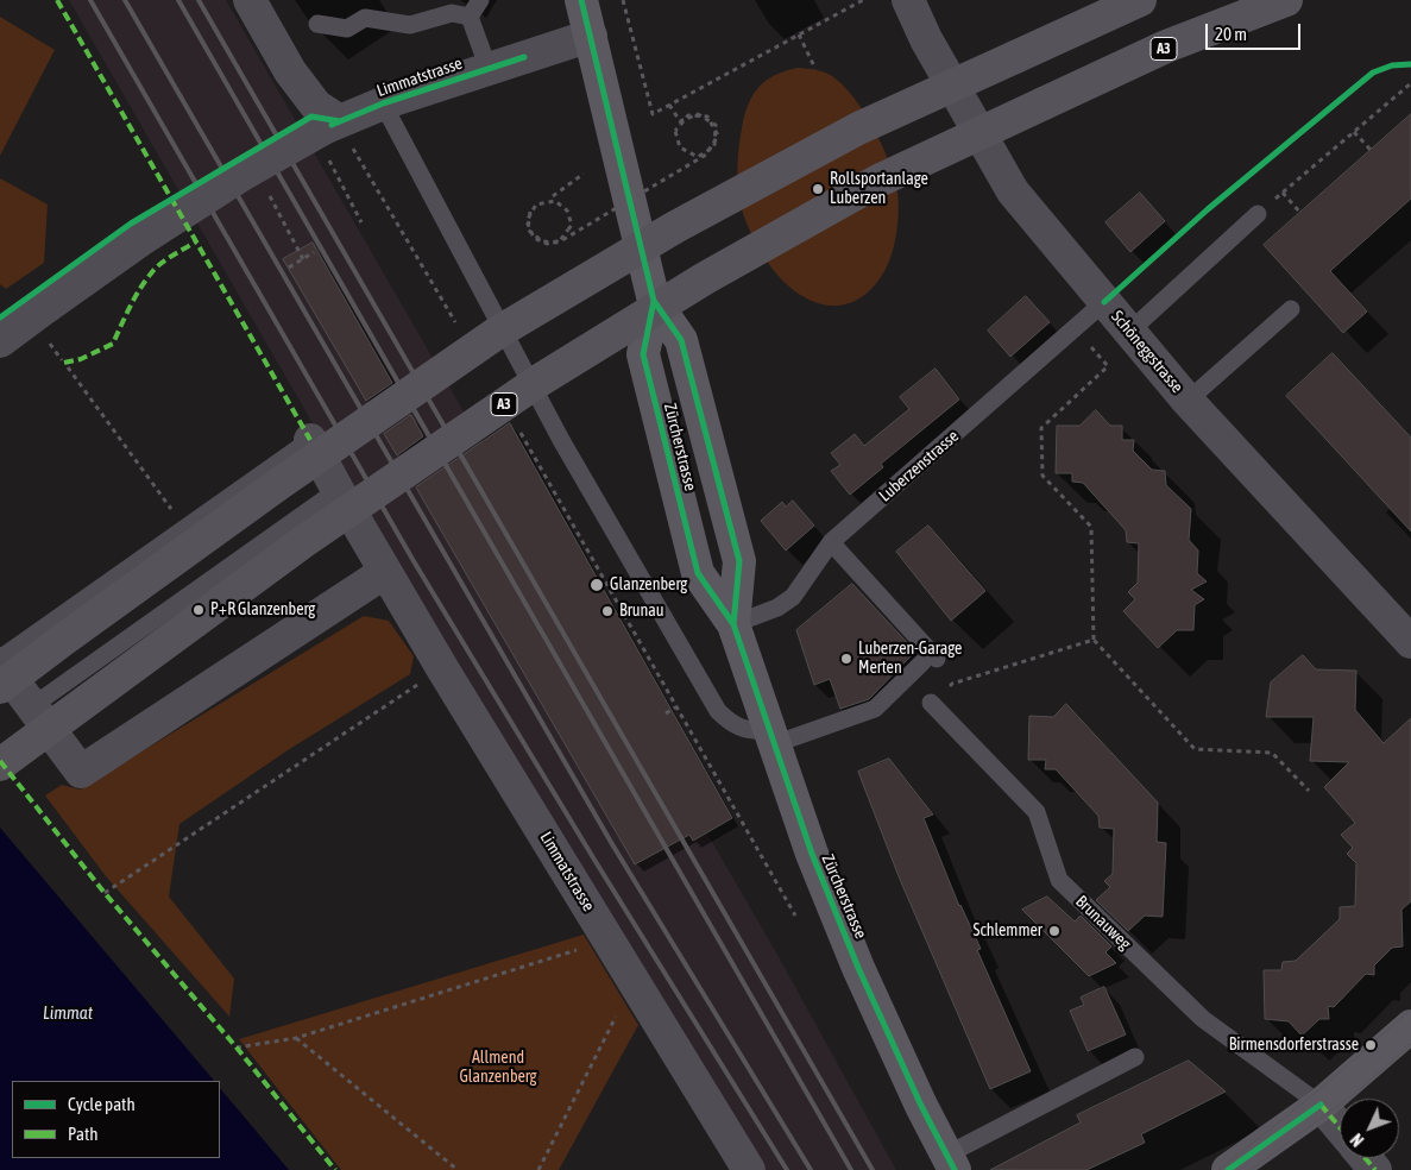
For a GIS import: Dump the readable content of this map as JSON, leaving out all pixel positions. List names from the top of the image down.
{
  "streets": {
    "highway": ["A3"],
    "main road": ["Zürcherstrasse"],
    "street": ["Limmatstrasse", "Schöneggstrasse"],
    "lane": ["Luberzenstrasse", "Brunauweg"]
  },
  "crossings": [
    ["Limmatstrasse", "Zürcherstrasse"],
    ["Schöneggstrasse", "Luberzenstrasse"],
    ["Zürcherstrasse", "Luberzenstrasse"]
  ],
  "water": ["Limmat"],
  "parks": ["Allmend Glanzenberg"],
  "places": [
    "Rollsportanlage Luberzen",
    "Glanzenberg",
    "P+R Glanzenberg",
    "Brunau",
    "Luberzen-Garage Merten",
    "Schlemmer",
    "Birmensdorferstrasse"
  ],
  "legend": ["Cycle path", "Path"],
  "scale_bar": "20 m",
  "north": "bottom left"
}
